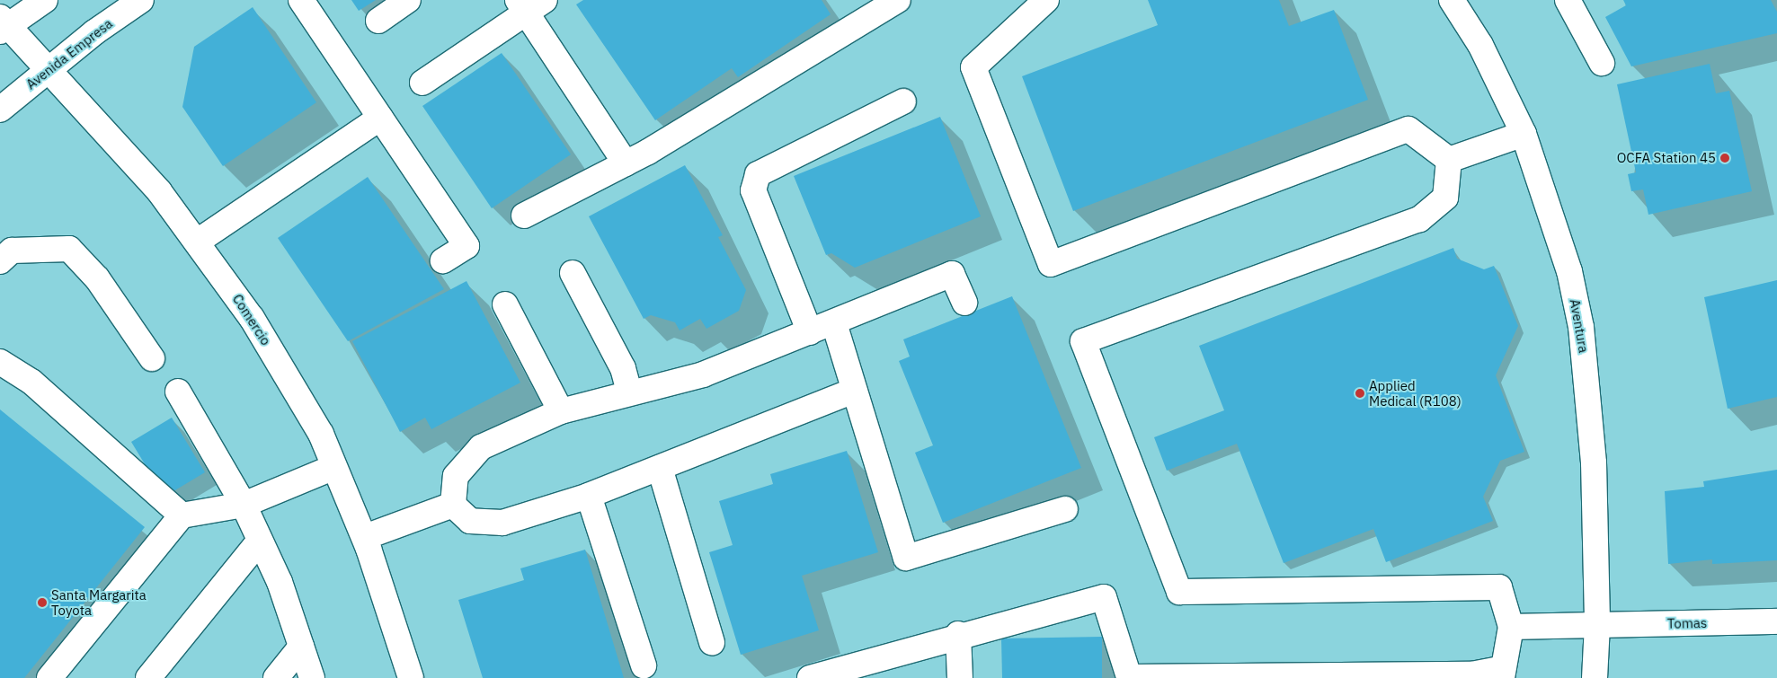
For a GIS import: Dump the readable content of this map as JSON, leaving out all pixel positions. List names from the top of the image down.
{
  "streets": {
    "street": [
      "Avenida Empresa",
      "Comercio",
      "Aventura",
      "Tomas"
    ]
  },
  "crossings": [
    ["Avenida Empresa", "Comercio"],
    ["Aventura", "Tomas"]
  ],
  "places": ["OCFA Station 45", "Applied Medical (R108)", "Santa Margarita Toyota"]
}
